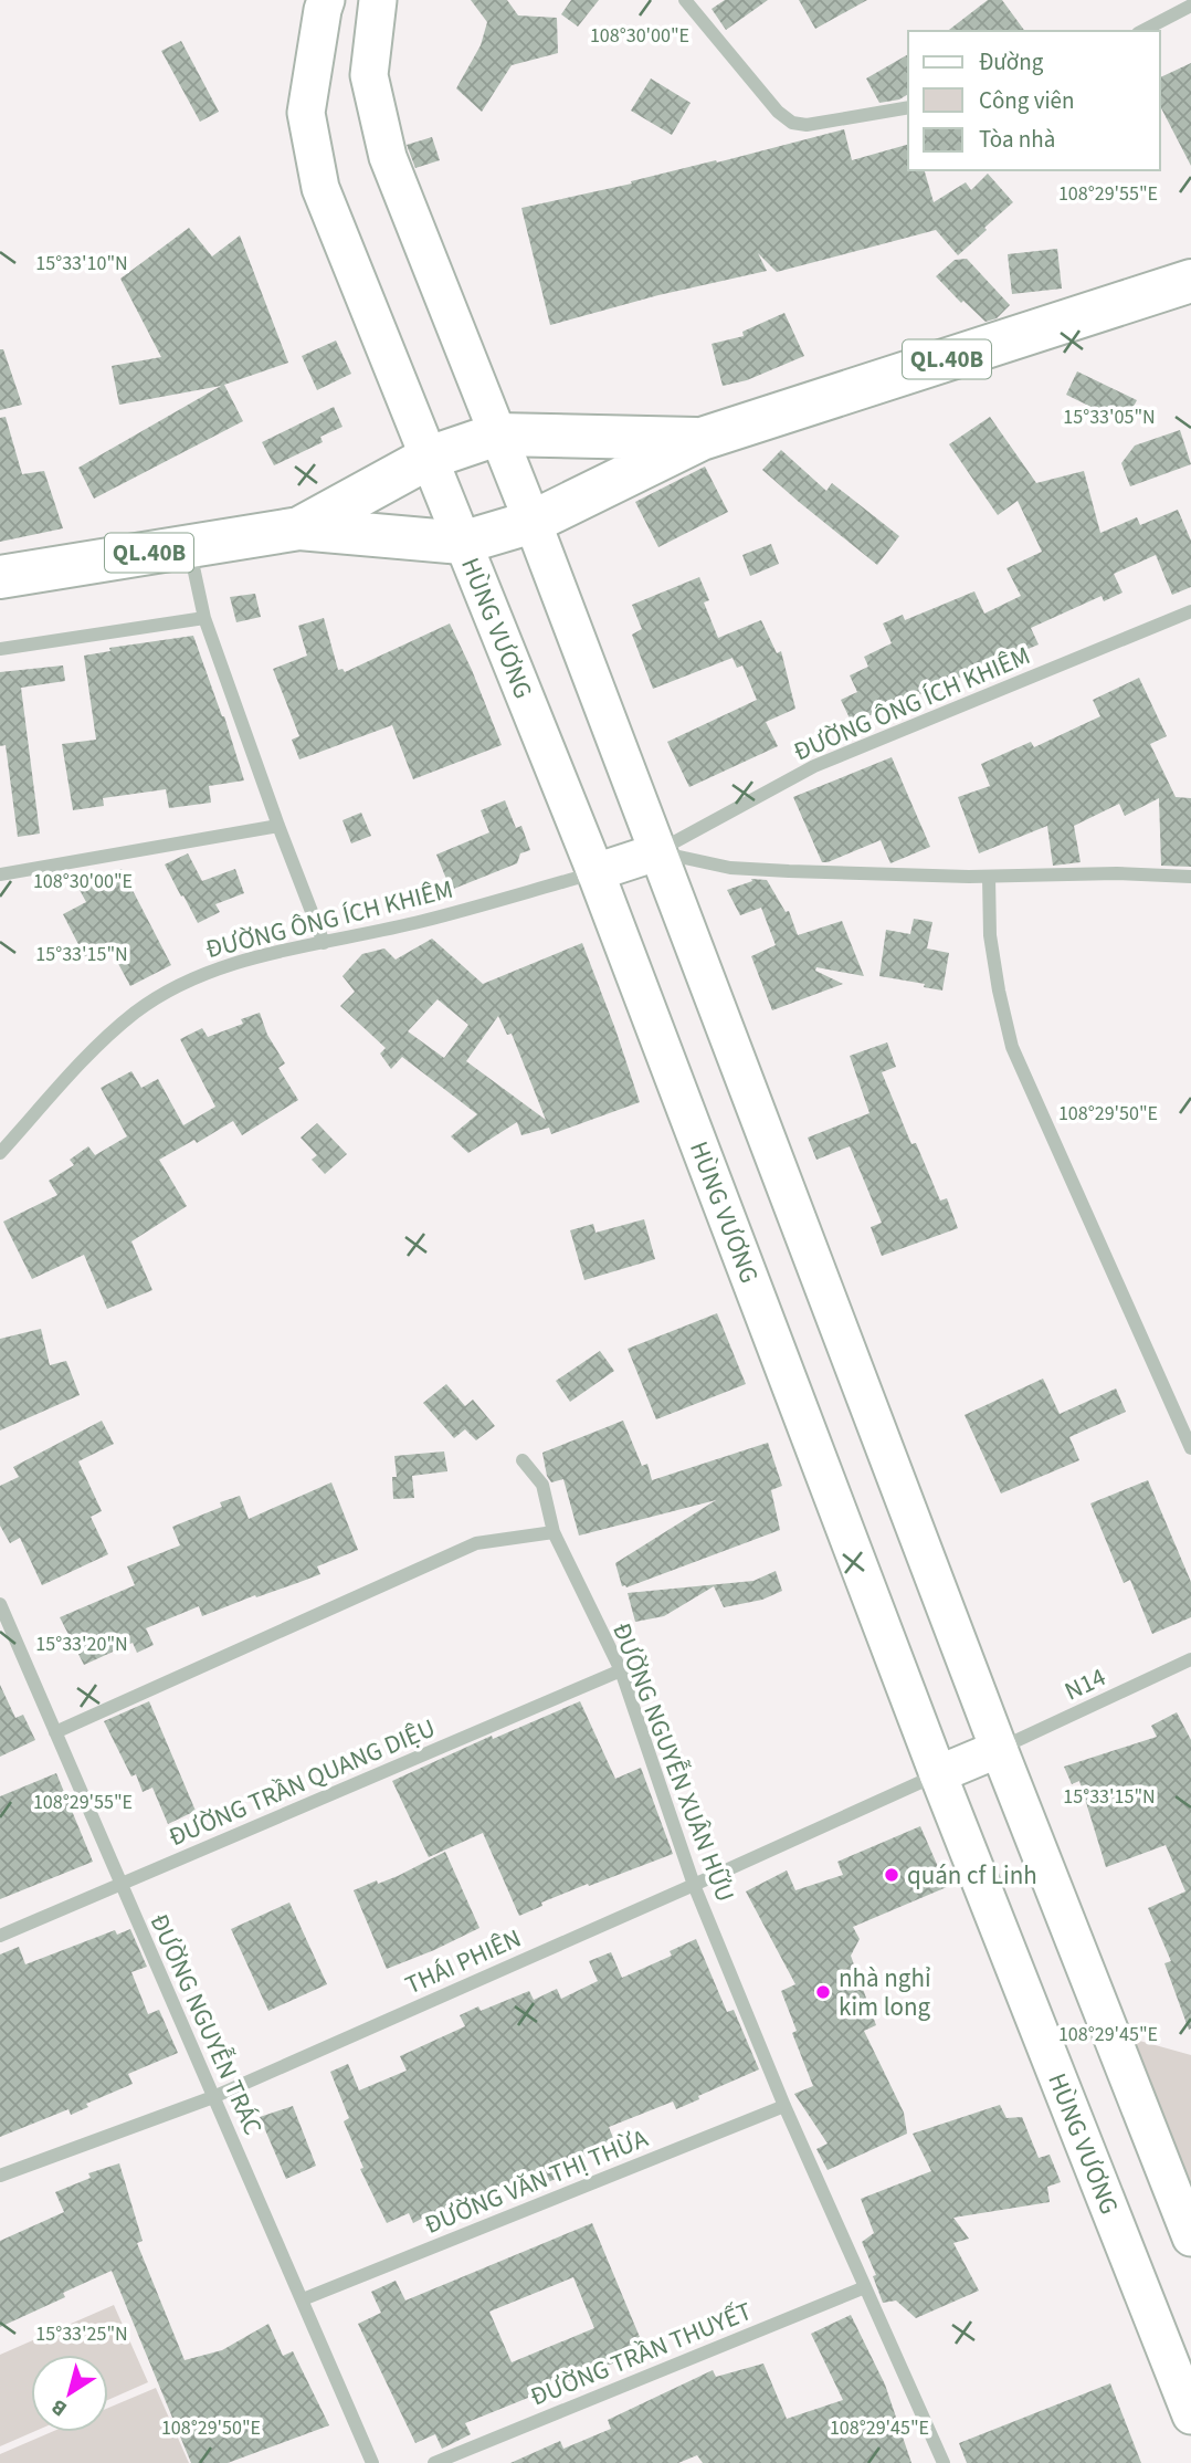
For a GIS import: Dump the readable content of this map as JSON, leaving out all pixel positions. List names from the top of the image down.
{
  "streets": {
    "highway": ["QL.40B"],
    "main road": ["HÙNG VƯƠNG"],
    "street": [
      "ĐƯỜNG ÔNG ÍCH KHIÊM",
      "N14",
      "ĐƯỜNG NGUYỄN XUÂN HỮU",
      "ĐƯỜNG TRẦN QUANG DIỆU",
      "THÁI PHIÊN",
      "ĐƯỜNG NGUYỄN TRÁC",
      "ĐƯỜNG VĂN THỊ THỪA",
      "ĐƯỜNG TRẦN THUYẾT"
    ]
  },
  "crossings": [
    ["HÙNG VƯƠNG", "ĐƯỜNG ÔNG ÍCH KHIÊM"],
    ["HÙNG VƯƠNG", "THÁI PHIÊN"],
    ["ĐƯỜNG NGUYỄN XUÂN HỮU", "ĐƯỜNG TRẦN QUANG DIỆU"],
    ["ĐƯỜNG NGUYỄN XUÂN HỮU", "THÁI PHIÊN"],
    ["ĐƯỜNG NGUYỄN XUÂN HỮU", "ĐƯỜNG VĂN THỊ THỪA"],
    ["ĐƯỜNG NGUYỄN XUÂN HỮU", "ĐƯỜNG TRẦN THUYẾT"],
    ["ĐƯỜNG TRẦN QUANG DIỆU", "ĐƯỜNG NGUYỄN TRÁC"],
    ["THÁI PHIÊN", "ĐƯỜNG NGUYỄN TRÁC"],
    ["ĐƯỜNG NGUYỄN TRÁC", "ĐƯỜNG VĂN THỊ THỪA"]
  ],
  "places": ["quán cf Linh", "nhà nghỉ kim long"],
  "legend": ["Đường", "Công viên", "Tòa nhà"],
  "north": "bottom left",
  "coordinates": [
    "108°30'00\"E",
    "108°29'55\"E",
    "15°33'10\"N",
    "15°33'05\"N",
    "15°33'15\"N",
    "108°29'50\"E",
    "15°33'20\"N",
    "108°29'45\"E",
    "15°33'25\"N"
  ]
}
